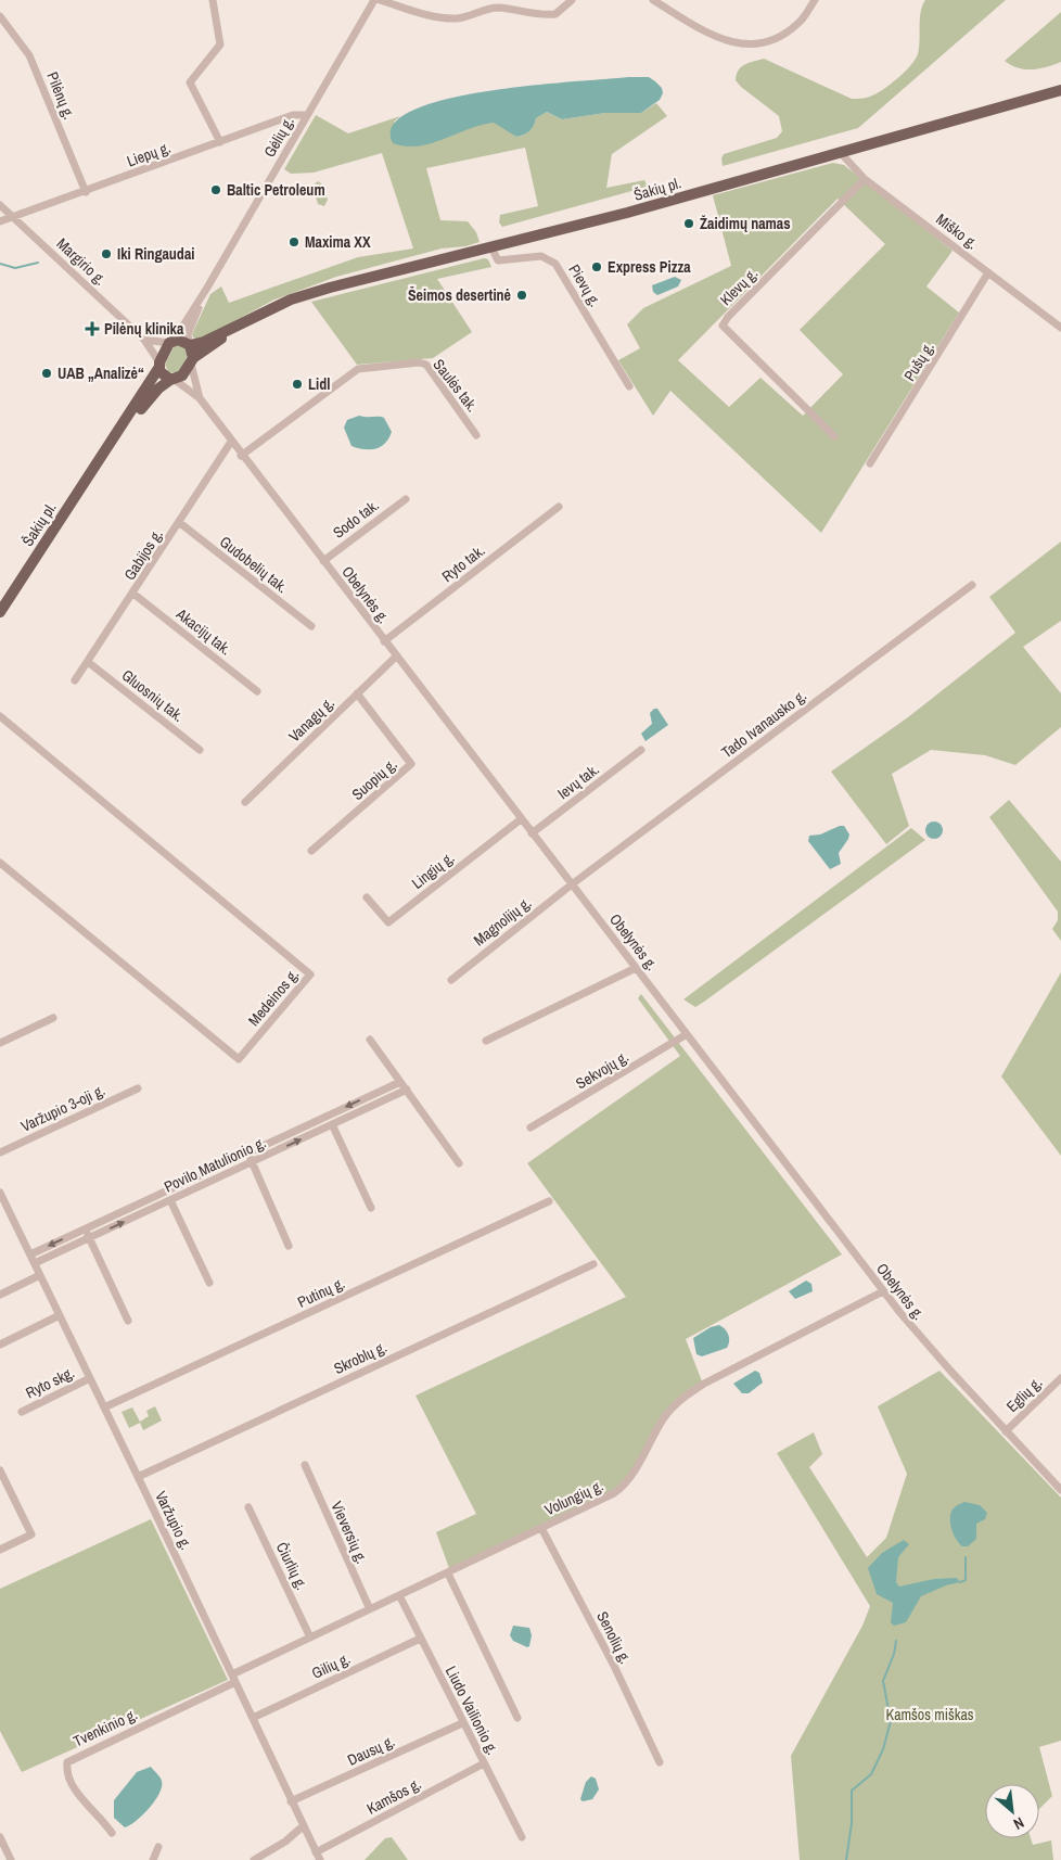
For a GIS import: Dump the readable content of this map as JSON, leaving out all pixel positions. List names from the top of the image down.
{
  "streets": {
    "main road": ["Šakių pl."],
    "street": [
      "Pilėnų g.",
      "Gėlių g.",
      "Liepų g.",
      "Miško g.",
      "Margirio g.",
      "Pievų g.",
      "Klevų g.",
      "Pušų g.",
      "Saulės tak.",
      "Sodo tak.",
      "Gabijos g.",
      "Ryto tak.",
      "Gudobelių tak.",
      "Obelynės g.",
      "Akacijų tak.",
      "Gluosnių tak.",
      "Vanagų g.",
      "Tado Ivanausko g.",
      "Suopių g.",
      "Ievų tak.",
      "Lingių g.",
      "Magnolijų g.",
      "Medeinos g.",
      "Sekvojų g.",
      "Varžupio 3-oji g.",
      "Povilo Matulionio g.",
      "Putinų g.",
      "Skroblų g.",
      "Ryto skg.",
      "Eglių g.",
      "Volungių g.",
      "Varžupio g.",
      "Vieversių g.",
      "Čiurlių g.",
      "Senolių g.",
      "Gilių g.",
      "Liudo Vailionio g.",
      "Tvenkinio g.",
      "Dausų g.",
      "Kamšos g."
    ]
  },
  "crossings": [
    ["Pilėnų g.", "Liepų g."],
    ["Gėlių g.", "Liepų g."],
    ["Gėlių g.", "Šakių pl."],
    ["Gėlių g.", "Margirio g."],
    ["Gėlių g.", "Obelynės g."],
    ["Liepų g.", "Margirio g."],
    ["Šakių pl.", "Miško g."],
    ["Šakių pl.", "Margirio g."],
    ["Šakių pl.", "Pievų g."],
    ["Šakių pl.", "Obelynės g."],
    ["Miško g.", "Klevų g."],
    ["Miško g.", "Pušų g."],
    ["Margirio g.", "Obelynės g."],
    ["Saulės tak.", "Obelynės g."],
    ["Sodo tak.", "Obelynės g."],
    ["Gabijos g.", "Gudobelių tak."],
    ["Gabijos g.", "Obelynės g."],
    ["Gabijos g.", "Akacijų tak."],
    ["Gabijos g.", "Gluosnių tak."],
    ["Ryto tak.", "Obelynės g."],
    ["Obelynės g.", "Vanagų g."],
    ["Obelynės g.", "Tado Ivanausko g."],
    ["Obelynės g.", "Ievų tak."],
    ["Obelynės g.", "Lingių g."],
    ["Obelynės g.", "Magnolijų g."],
    ["Obelynės g.", "Sekvojų g."],
    ["Obelynės g.", "Eglių g."],
    ["Obelynės g.", "Volungių g."],
    ["Vanagų g.", "Suopių g."],
    ["Tado Ivanausko g.", "Magnolijų g."],
    ["Povilo Matulionio g.", "Varžupio g."],
    ["Putinų g.", "Varžupio g."],
    ["Skroblų g.", "Varžupio g."],
    ["Ryto skg.", "Varžupio g."],
    ["Volungių g.", "Varžupio g."],
    ["Volungių g.", "Vieversių g."],
    ["Volungių g.", "Čiurlių g."],
    ["Volungių g.", "Senolių g."],
    ["Volungių g.", "Liudo Vailionio g."],
    ["Varžupio g.", "Gilių g."],
    ["Varžupio g.", "Tvenkinio g."],
    ["Varžupio g.", "Dausų g."],
    ["Varžupio g.", "Kamšos g."],
    ["Gilių g.", "Liudo Vailionio g."],
    ["Liudo Vailionio g.", "Dausų g."],
    ["Liudo Vailionio g.", "Kamšos g."]
  ],
  "parks": ["Kamšos miškas"],
  "places": {
    "other": [
      "Baltic Petroleum",
      "Žaidimų namas",
      "Maxima XX",
      "Iki Ringaudai",
      "Express Pizza",
      "Šeimos desertinė",
      "UAB „Analizė“",
      "Lidl"
    ],
    "health": ["Pilėnų klinika"]
  },
  "north": "bottom right"
}
